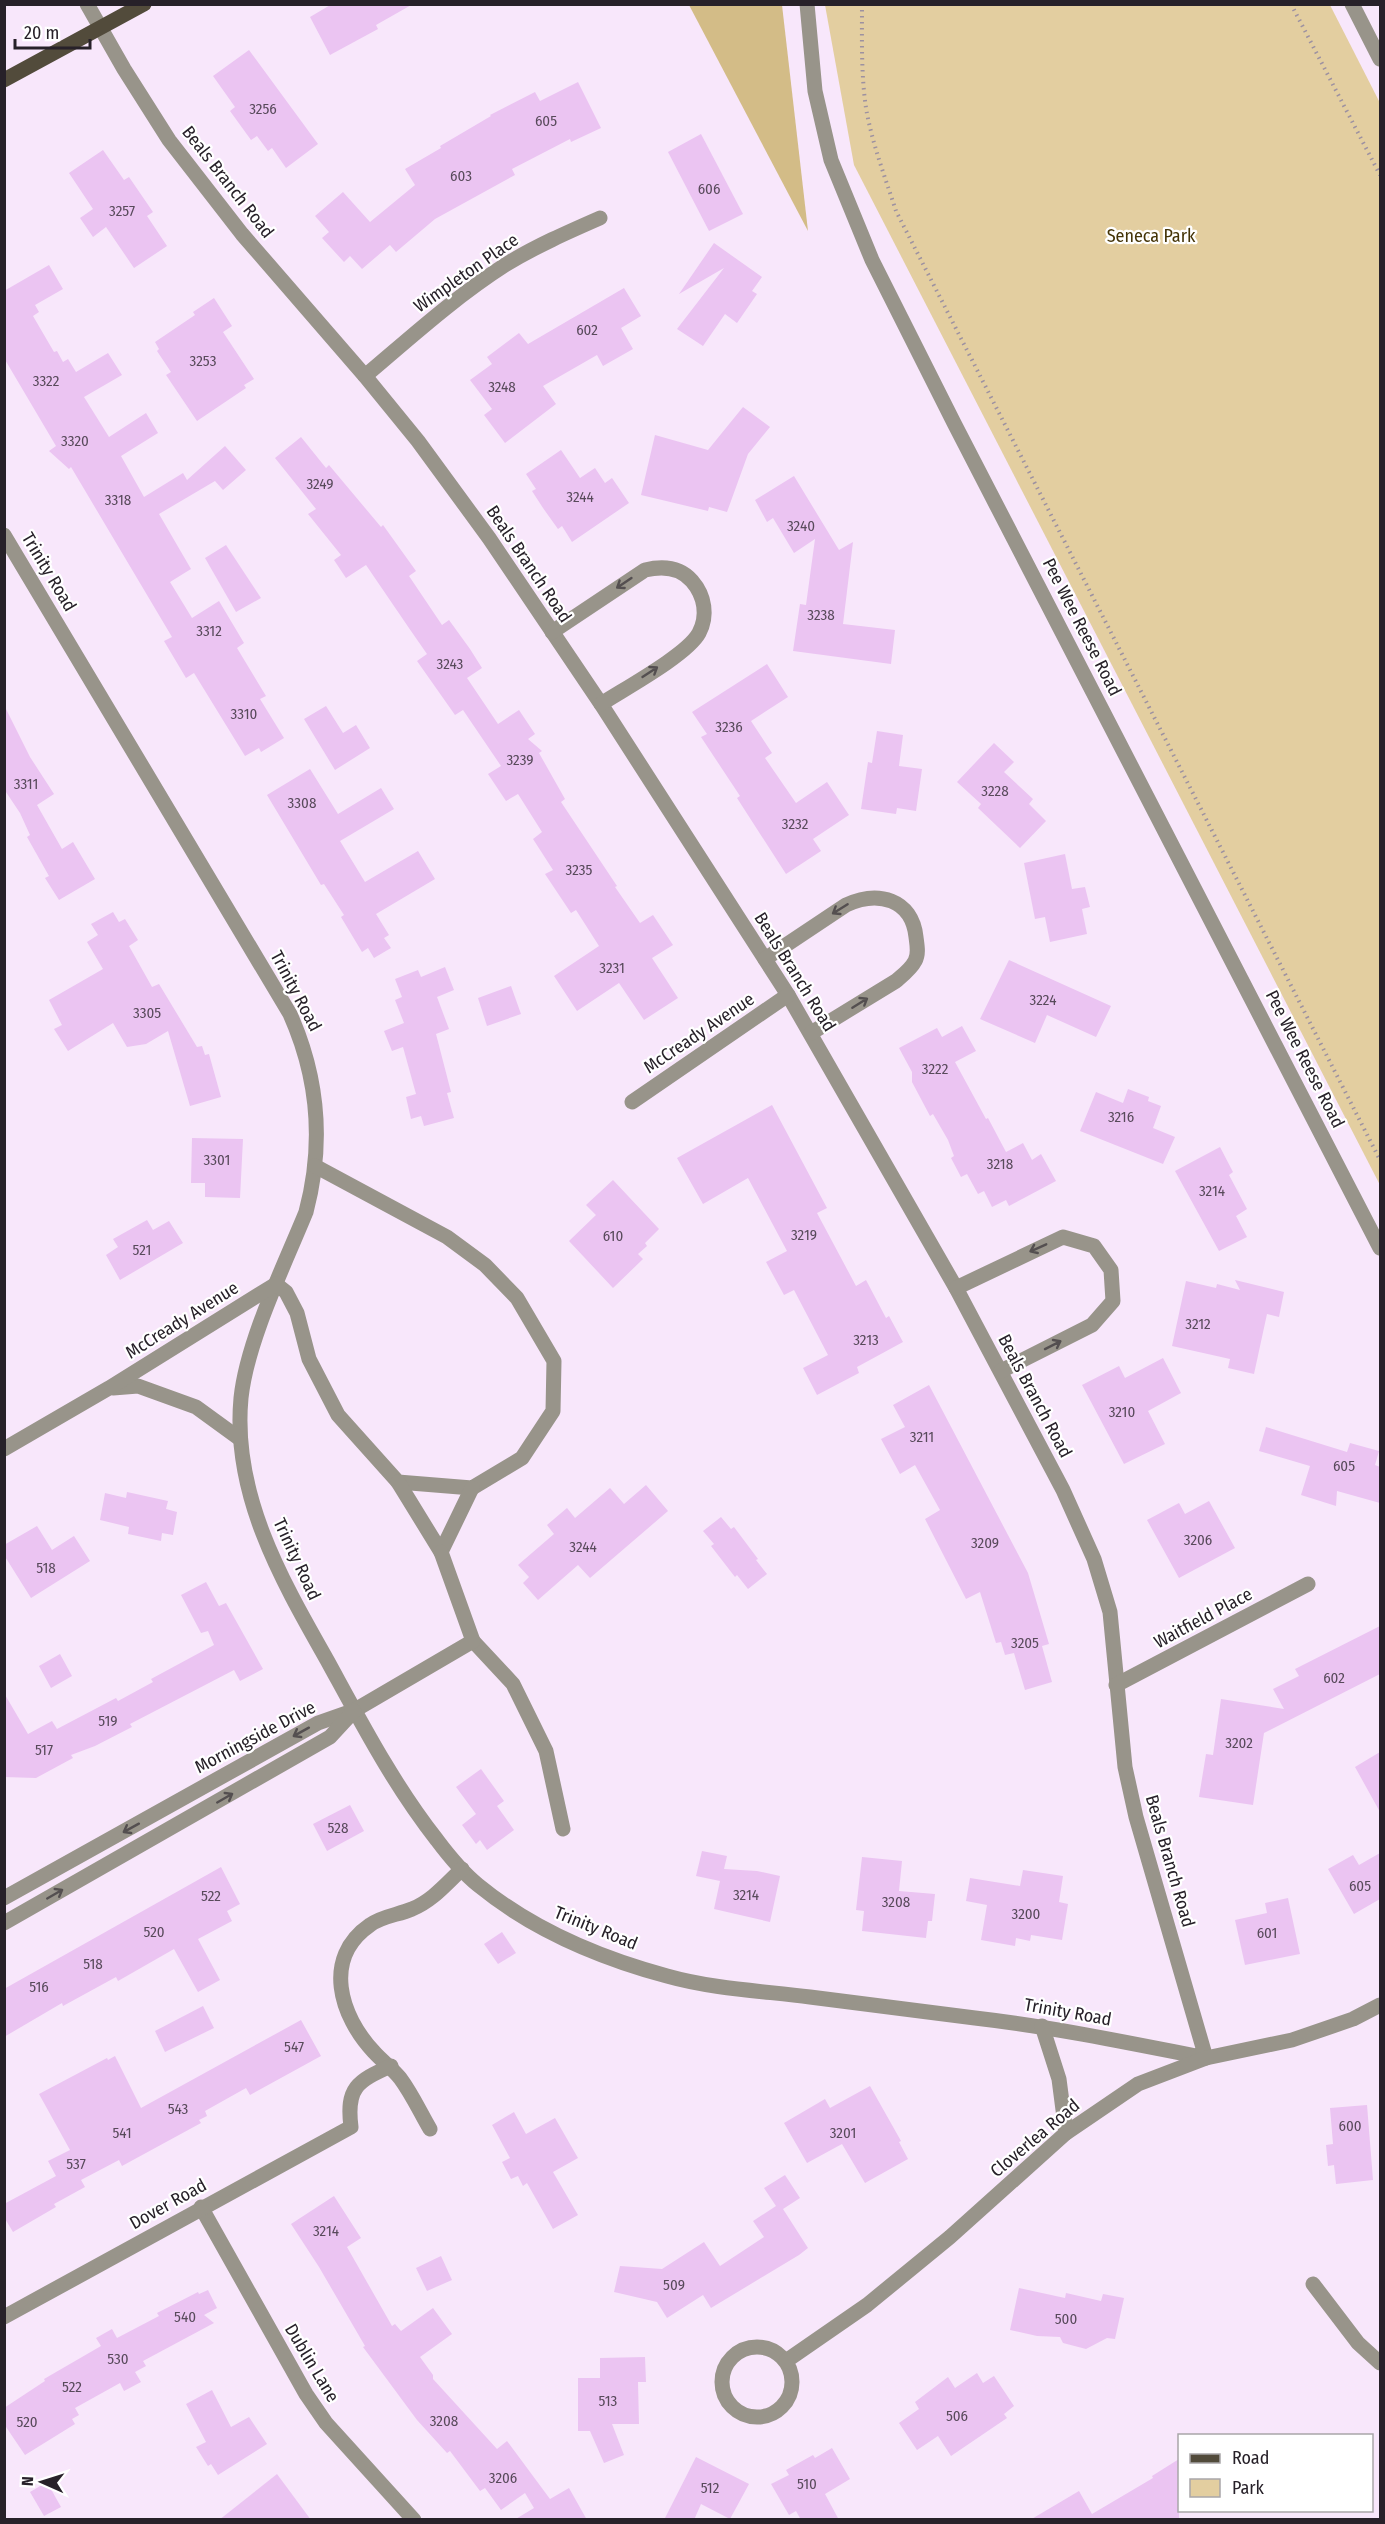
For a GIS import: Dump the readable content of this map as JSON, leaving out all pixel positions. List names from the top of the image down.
{
  "streets": {
    "street": [
      "Beals Branch Road",
      "Wimpleton Place",
      "Trinity Road",
      "Pee Wee Reese Road",
      "McCready Avenue",
      "Waitfield Place",
      "Morningside Drive",
      "Cloverlea Road",
      "Dover Road",
      "Dublin Lane"
    ]
  },
  "crossings": [
    ["Beals Branch Road", "Wimpleton Place"],
    ["Beals Branch Road", "Trinity Road"],
    ["Beals Branch Road", "McCready Avenue"],
    ["Beals Branch Road", "Waitfield Place"],
    ["Beals Branch Road", "Cloverlea Road"],
    ["Trinity Road", "McCready Avenue"],
    ["Trinity Road", "Morningside Drive"],
    ["Trinity Road", "Cloverlea Road"],
    ["Dover Road", "Dublin Lane"]
  ],
  "parks": ["Seneca Park"],
  "house_numbers": [
    "3256",
    "605",
    "603",
    "606",
    "3257",
    "602",
    "3253",
    "3322",
    "3248",
    "3320",
    "3249",
    "3244",
    "3318",
    "3240",
    "3238",
    "3312",
    "3243",
    "3310",
    "3236",
    "3239",
    "3311",
    "3228",
    "3308",
    "3232",
    "3235",
    "3231",
    "3224",
    "3305",
    "3222",
    "3216",
    "3301",
    "3218",
    "3214",
    "3219",
    "610",
    "521",
    "3212",
    "3213",
    "3210",
    "3211",
    "605",
    "3206",
    "3209",
    "3244",
    "518",
    "3205",
    "602",
    "519",
    "3202",
    "517",
    "528",
    "605",
    "3214",
    "522",
    "3208",
    "3200",
    "520",
    "601",
    "518",
    "516",
    "547",
    "543",
    "600",
    "541",
    "3201",
    "537",
    "3214",
    "509",
    "540",
    "500",
    "530",
    "522",
    "513",
    "506",
    "3208",
    "520",
    "3206",
    "510",
    "512"
  ],
  "legend": ["Road", "Park"],
  "scale_bar": "20 m",
  "north": "left"
}
